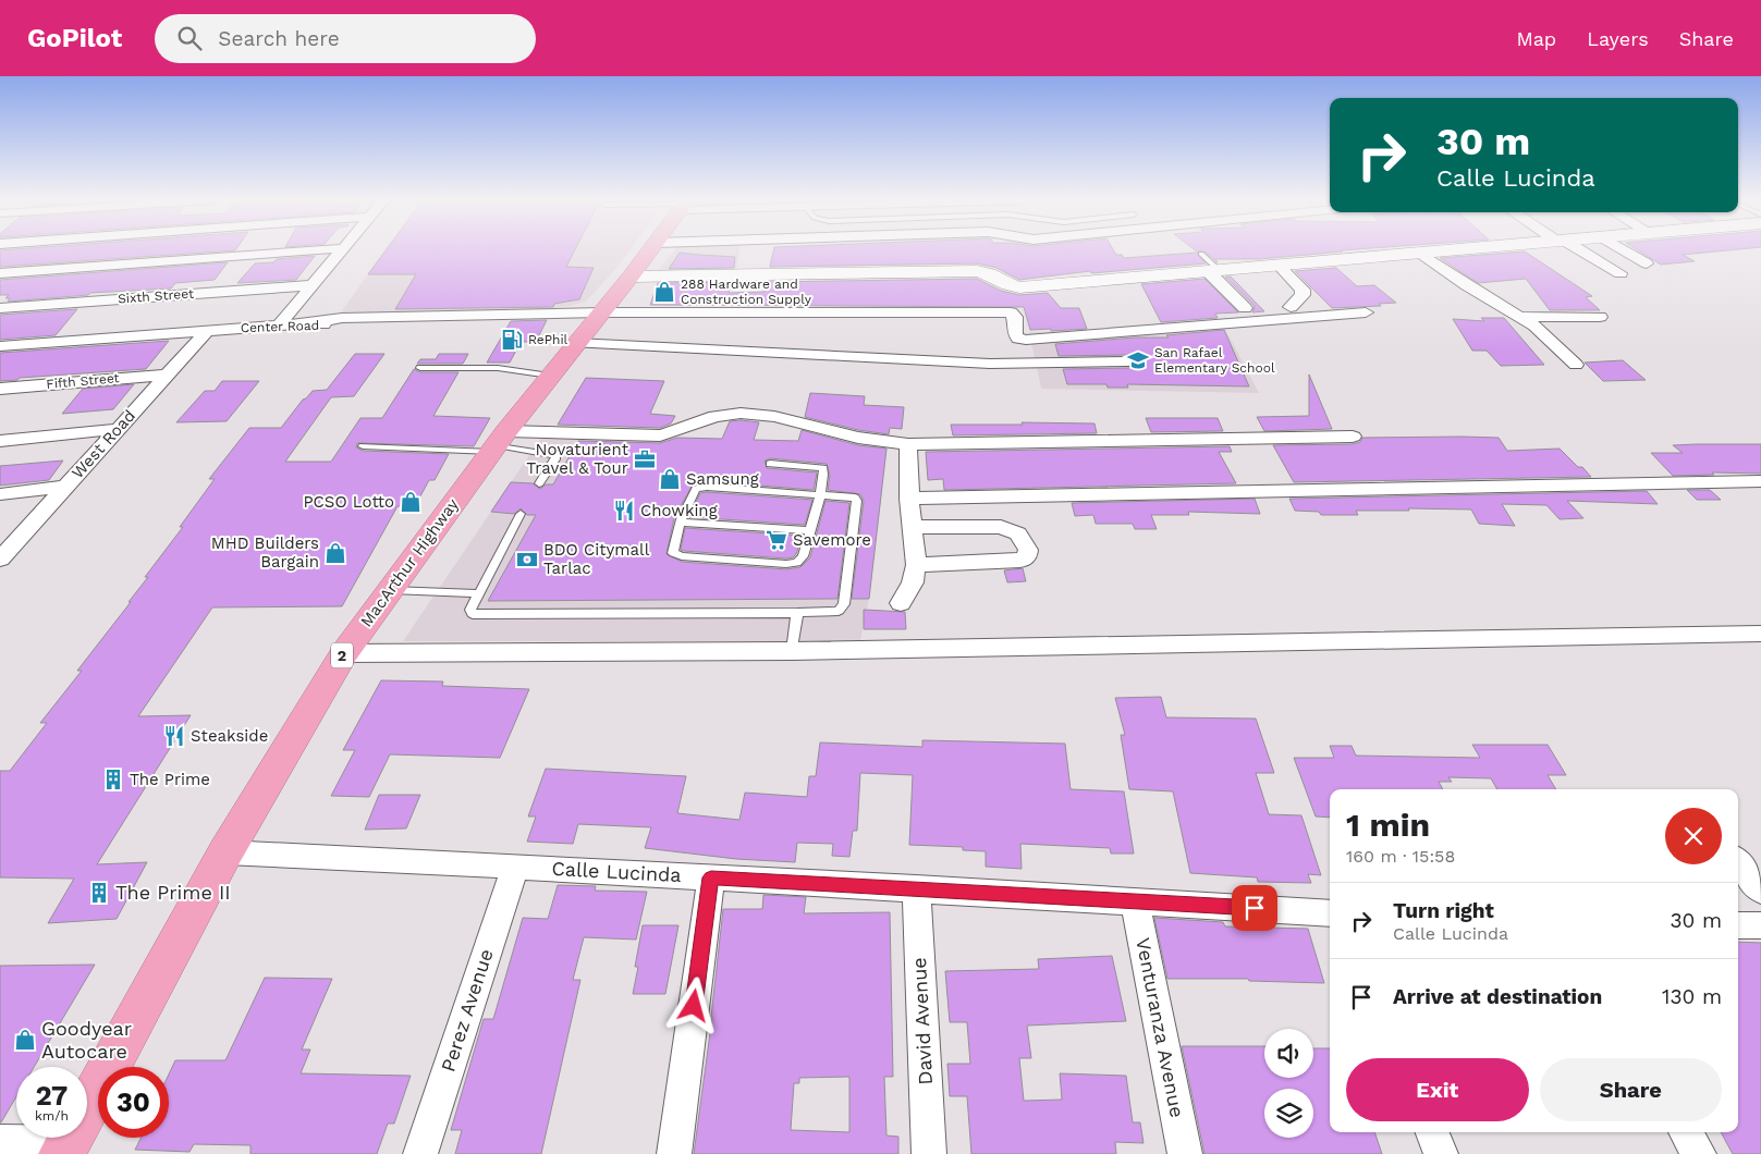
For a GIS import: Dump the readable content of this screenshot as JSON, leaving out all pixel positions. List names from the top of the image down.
{
  "streets": {
    "highway": ["MacArthur Highway", "2"],
    "street": [
      "Sixth Street",
      "Center Road",
      "Fifth Street",
      "West Road",
      "Calle Lucinda",
      "Perez Avenue",
      "David Avenue",
      "Venturanza Avenue"
    ]
  },
  "crossings": [
    ["Center Road", "West Road"],
    ["Center Road", "MacArthur Highway"],
    ["Fifth Street", "West Road"],
    ["MacArthur Highway", "Calle Lucinda"],
    ["Calle Lucinda", "Perez Avenue"],
    ["Calle Lucinda", "David Avenue"],
    ["Calle Lucinda", "Venturanza Avenue"]
  ],
  "places": {
    "shop": [
      "288 Hardware and Construction Supply",
      "Samsung",
      "PCSO Lotto",
      "MHD Builders Bargain",
      "Goodyear Autocare"
    ],
    "fuel station": ["RePhil"],
    "school or university": ["San Rafael Elementary School"],
    "office": ["Novaturient Travel & Tour"],
    "restaurant": ["Chowking", "Steakside"],
    "supermarket": ["Savemore"],
    "bank": ["BDO Citymall Tarlac"],
    "building": ["The Prime", "The Prime II"]
  },
  "page": {
    "header": "GoPilot",
    "search": "Search here",
    "nav": ["Map", "Layers", "Share"],
    "turn": ["30 m", "Calle Lucinda"],
    "heading": ["1 min", "160 m · 15:58"],
    "list": [
      {
        "name": "Turn right",
        "note": "Calle Lucinda",
        "value": "30 m"
      },
      {
        "name": "Arrive at destination",
        "value": "130 m"
      }
    ],
    "buttons": ["Exit", "Share"],
    "speed": "27 km/h",
    "limit": "30"
  }
}
